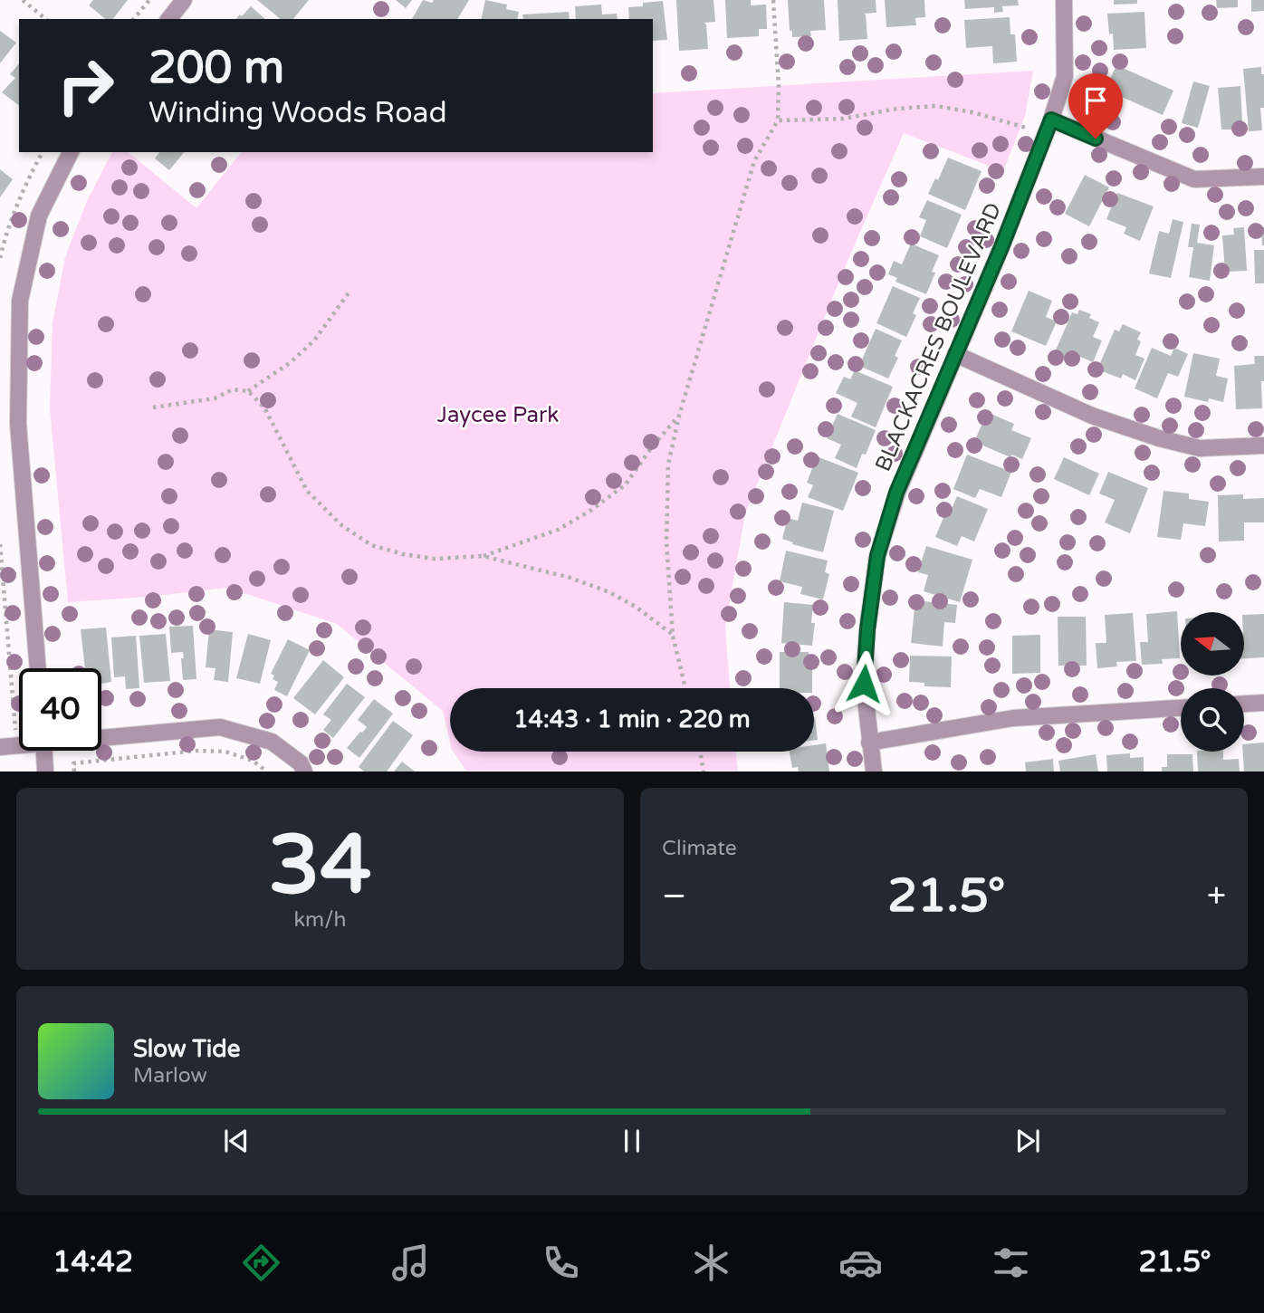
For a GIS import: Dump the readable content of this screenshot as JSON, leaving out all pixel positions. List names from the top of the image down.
{
  "streets": {
    "street": ["BLACKACRES BOULEVARD"]
  },
  "parks": ["Jaycee Park"],
  "north": "left",
  "page": {
    "turn": ["200 m", "Winding Woods Road"],
    "limit": "40",
    "trip": "14:43 · 1 min · 220 m",
    "tile": [
      ["34", "km/h"],
      "Climate"
    ],
    "heat": ["−", "21.5°", "+"],
    "song": ["Slow Tide", "Marlow"],
    "tabs": ["14:42", "21.5°"]
  }
}
